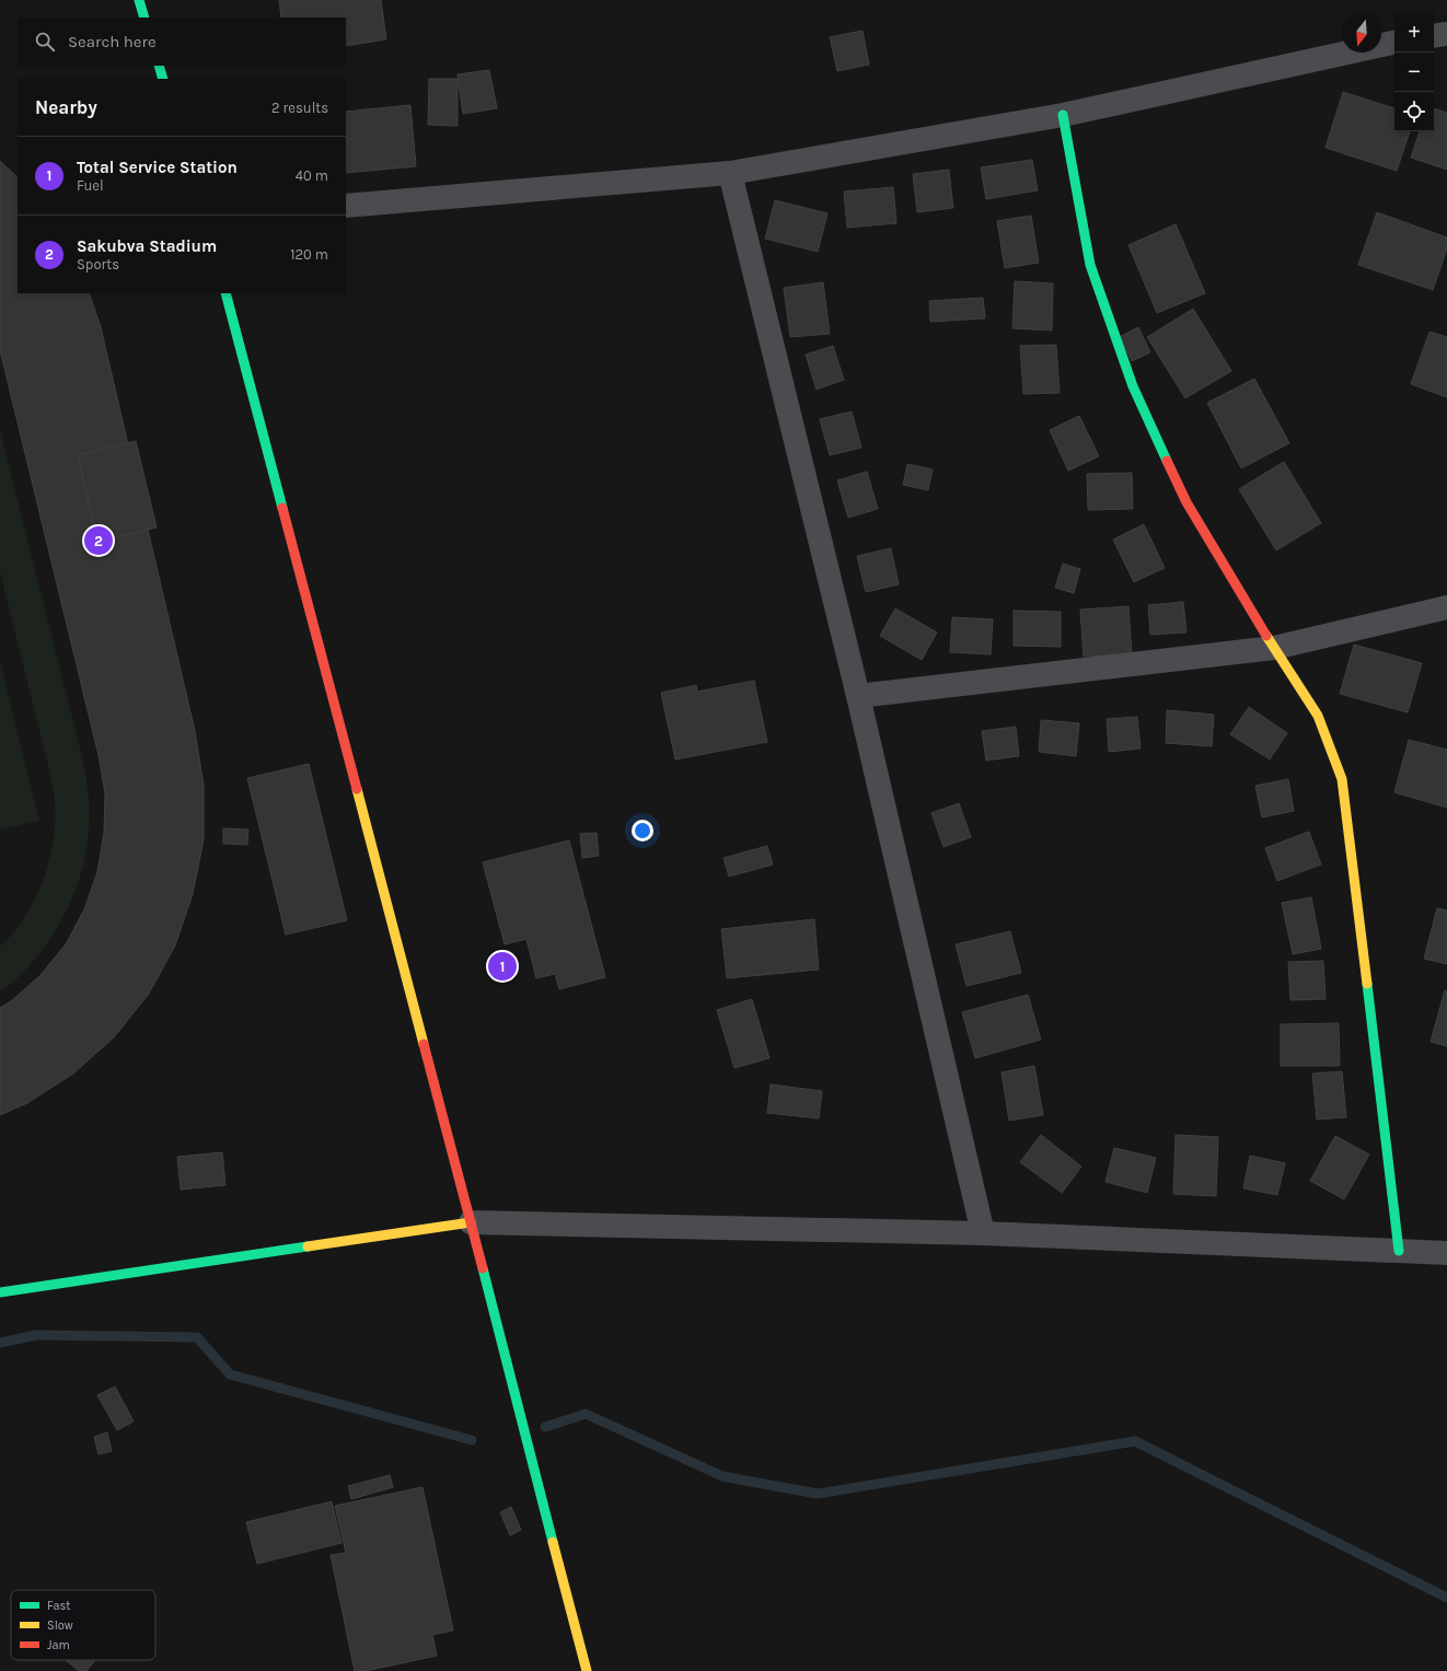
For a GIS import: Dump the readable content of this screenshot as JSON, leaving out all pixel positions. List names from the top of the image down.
{
  "legend": ["Fast", "Slow", "Jam"],
  "north": "bottom",
  "page": {
    "map_buttons": ["+", "−"],
    "search": "Search here",
    "heading": ["Nearby", "2 results"],
    "list": [
      {
        "mark": "1",
        "name": "Total Service Station",
        "note": "Fuel",
        "value": "40 m"
      },
      {
        "mark": "2",
        "name": "Sakubva Stadium",
        "note": "Sports",
        "value": "120 m"
      }
    ],
    "pins": ["2", "1"]
  }
}
